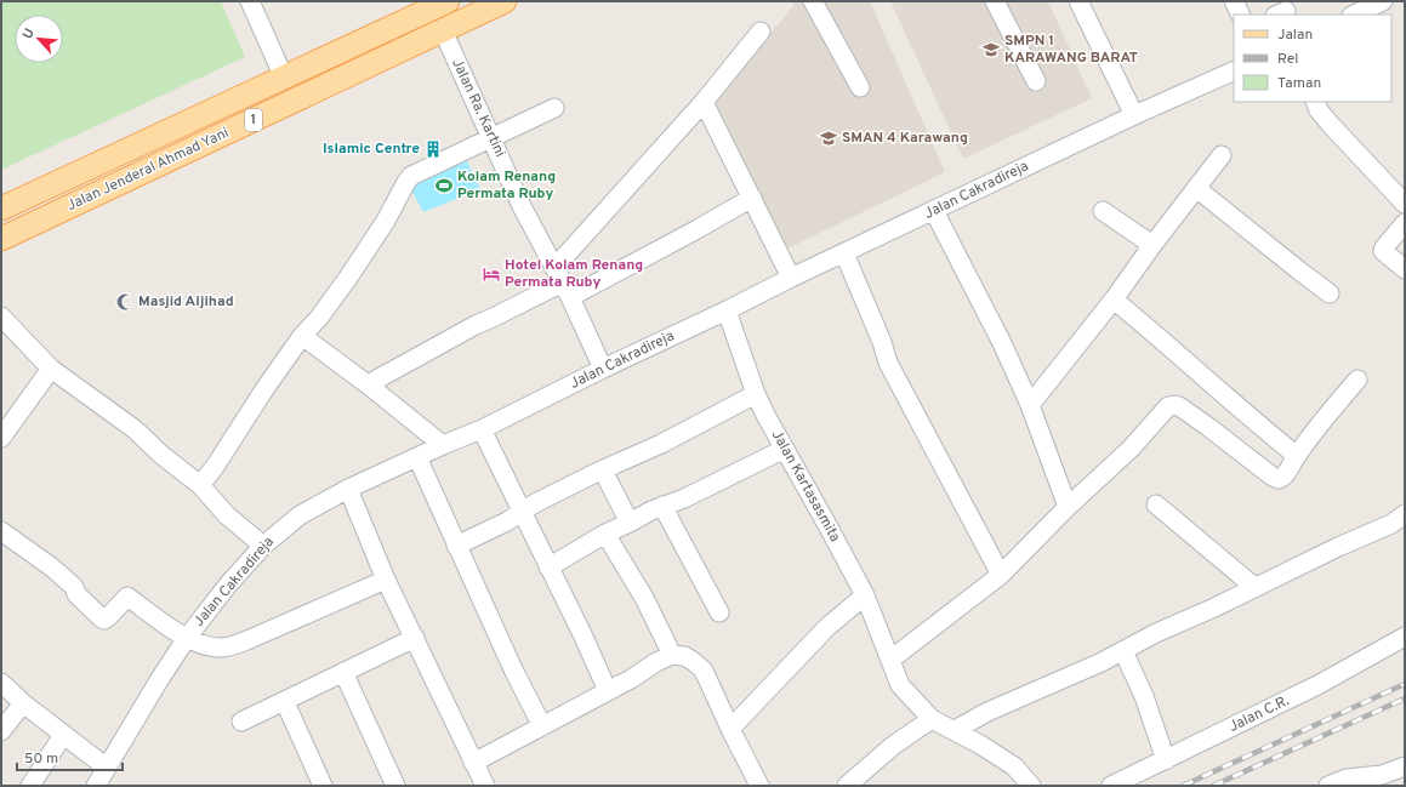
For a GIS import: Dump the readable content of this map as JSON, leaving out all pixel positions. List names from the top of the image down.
{
  "streets": {
    "main road": ["1", "Jalan Jenderal Ahmad Yani"],
    "street": [
      "Jalan Ra. Kartini",
      "Jalan Cakradireja",
      "Jalan Kartasasmita",
      "Jalan C.R."
    ]
  },
  "crossings": [
    ["Jalan Ra. Kartini", "Jalan Jenderal Ahmad Yani"],
    ["Jalan Ra. Kartini", "Jalan Cakradireja"],
    ["Jalan Cakradireja", "Jalan Kartasasmita"]
  ],
  "places": {
    "school or university": ["SMPN 1 KARAWANG BARAT", "SMAN 4 Karawang"],
    "building": ["Islamic Centre"],
    "sports": ["Kolam Renang Permata Ruby"],
    "hotel": ["Hotel Kolam Renang Permata Ruby"],
    "mosque": ["Masjid Aljihad"]
  },
  "legend": ["Jalan", "Rel", "Taman"],
  "scale_bar": "50 m",
  "north": "top left"
}
